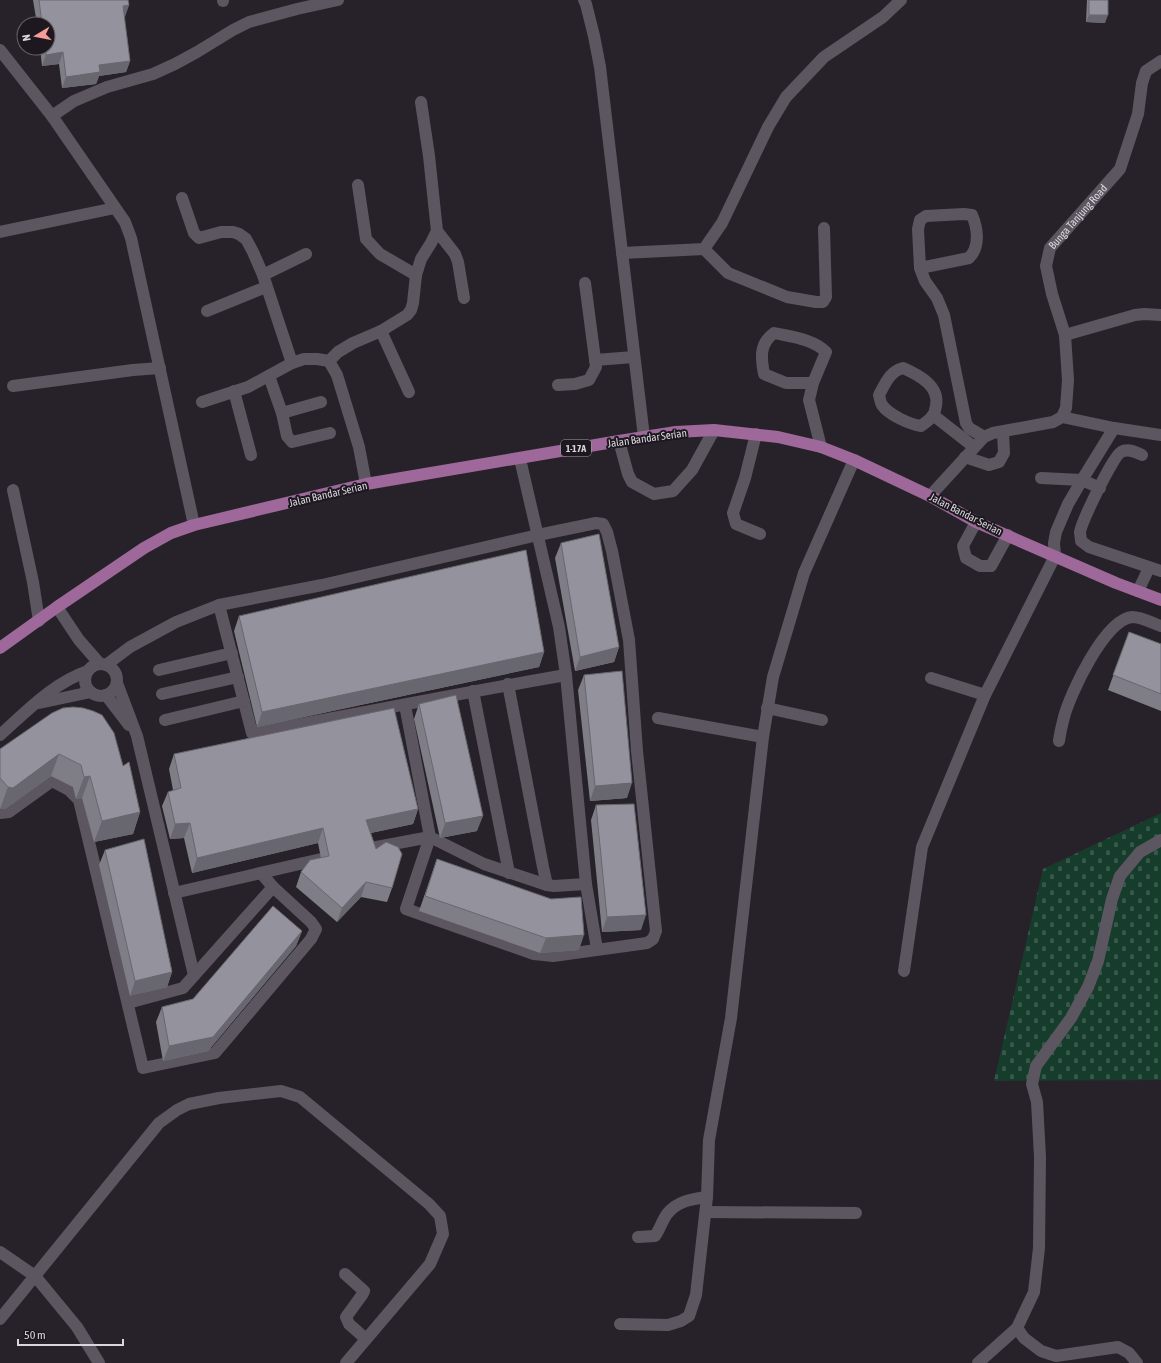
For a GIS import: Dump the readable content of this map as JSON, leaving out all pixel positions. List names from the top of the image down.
{
  "streets": {
    "main road": ["Jalan Bandar Serian", "1-17A"],
    "street": ["Bunga Tanjung Road"]
  },
  "scale_bar": "50 m",
  "north": "left"
}
